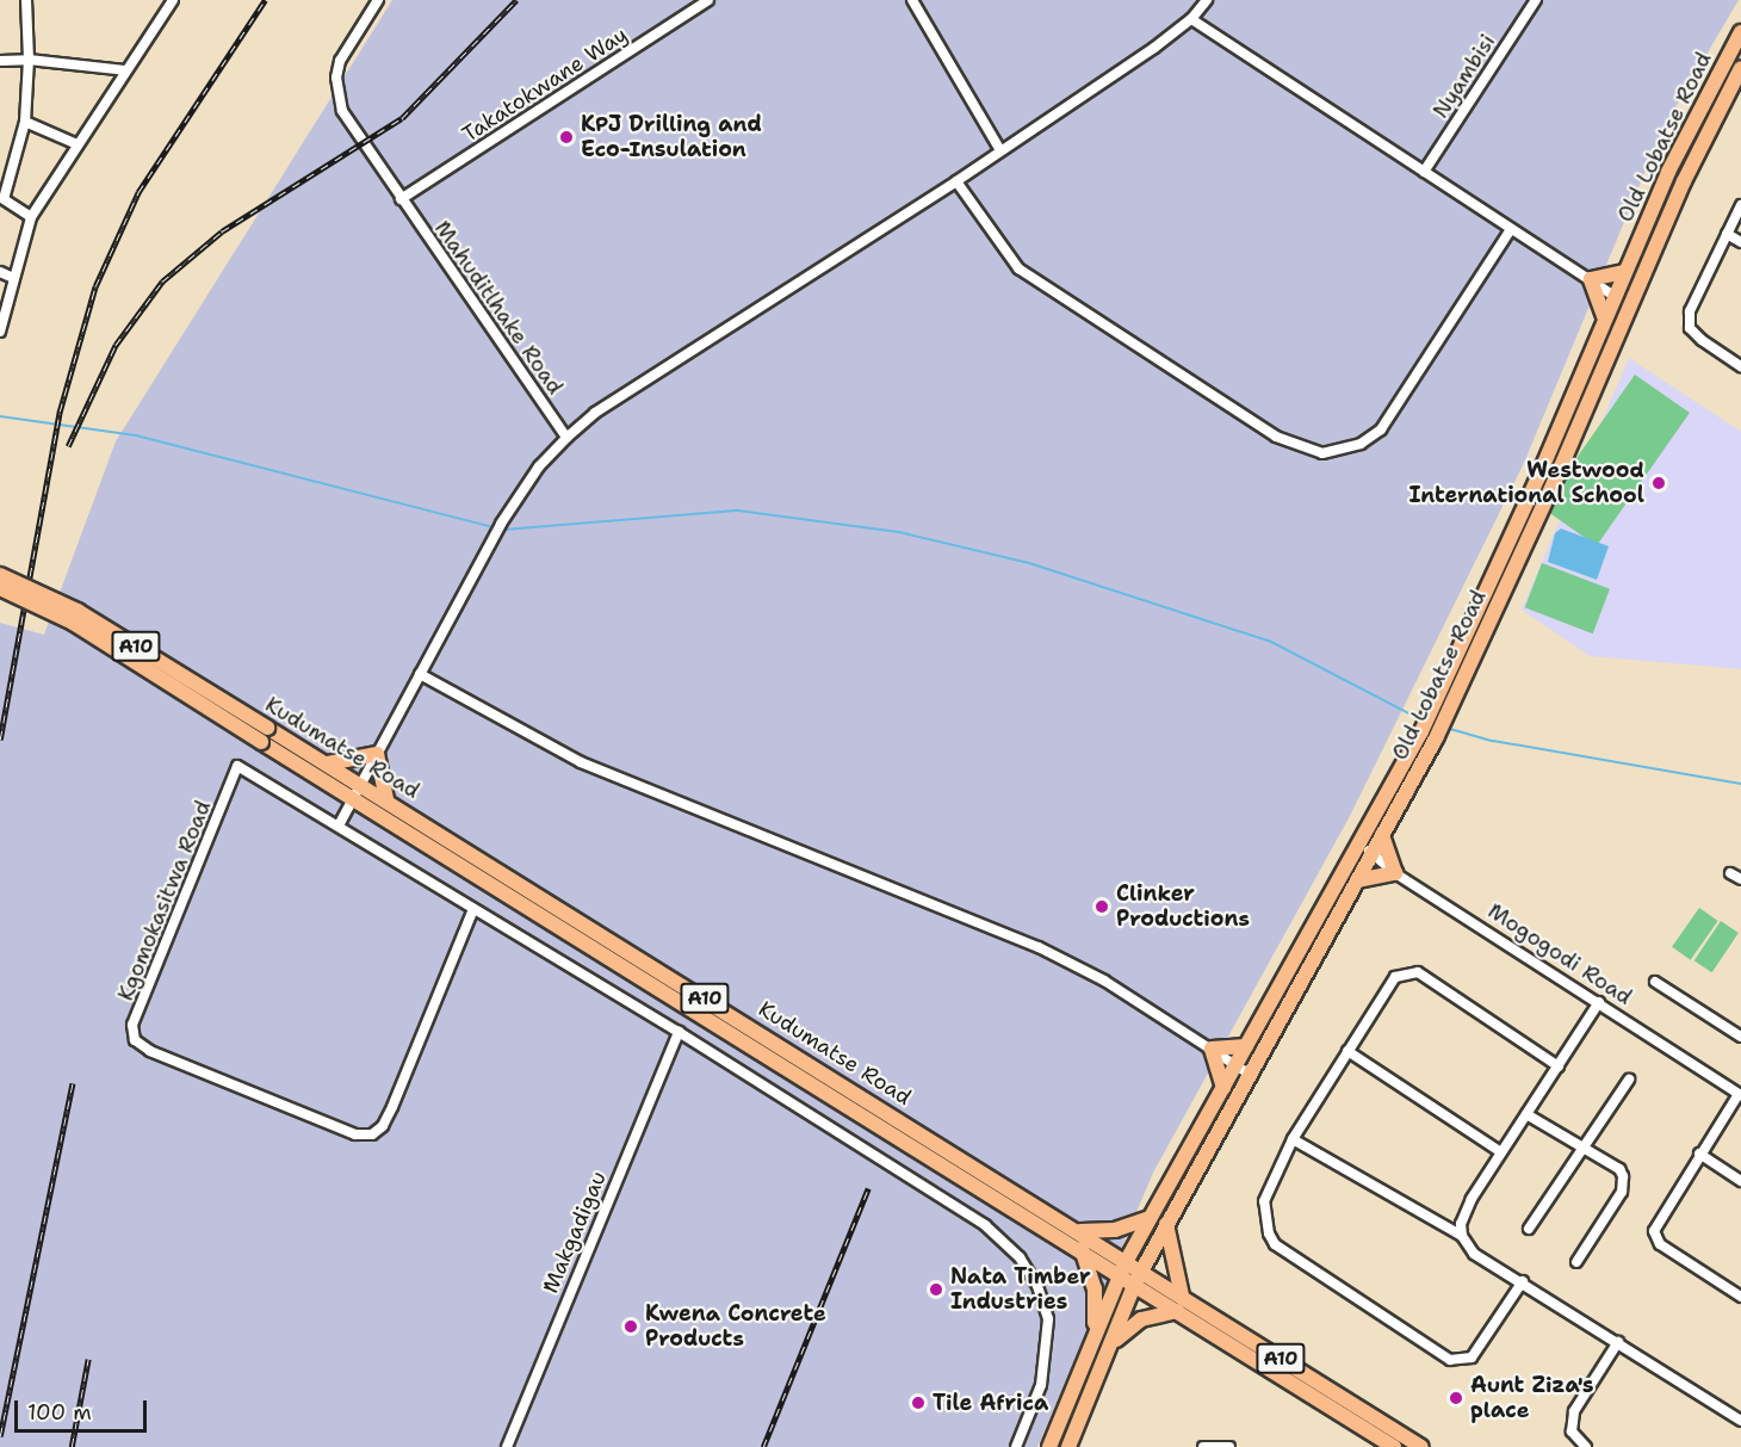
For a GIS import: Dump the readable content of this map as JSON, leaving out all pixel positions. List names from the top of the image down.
{
  "streets": {
    "main road": ["Old Lobatse Road", "A10", "Kudumatse Road"],
    "street": [
      "Nyambisi",
      "Takatokwane Way",
      "Mahuditlhake Road",
      "Kgomokasitwa Road",
      "Mogogodi Road",
      "Makgadigau"
    ]
  },
  "crossings": [
    ["Takatokwane Way", "Mahuditlhake Road"],
    ["Old Lobatse Road", "Kudumatse Road"],
    ["Old Lobatse Road", "Mogogodi Road"]
  ],
  "places": [
    "KPJ Drilling and Eco-Insulation",
    "Westwood International School",
    "Clinker Productions",
    "Nata Timber Industries",
    "Kwena Concrete Products",
    "Aunt Ziza's place",
    "Tile Africa"
  ],
  "scale_bar": "100 m"
}
